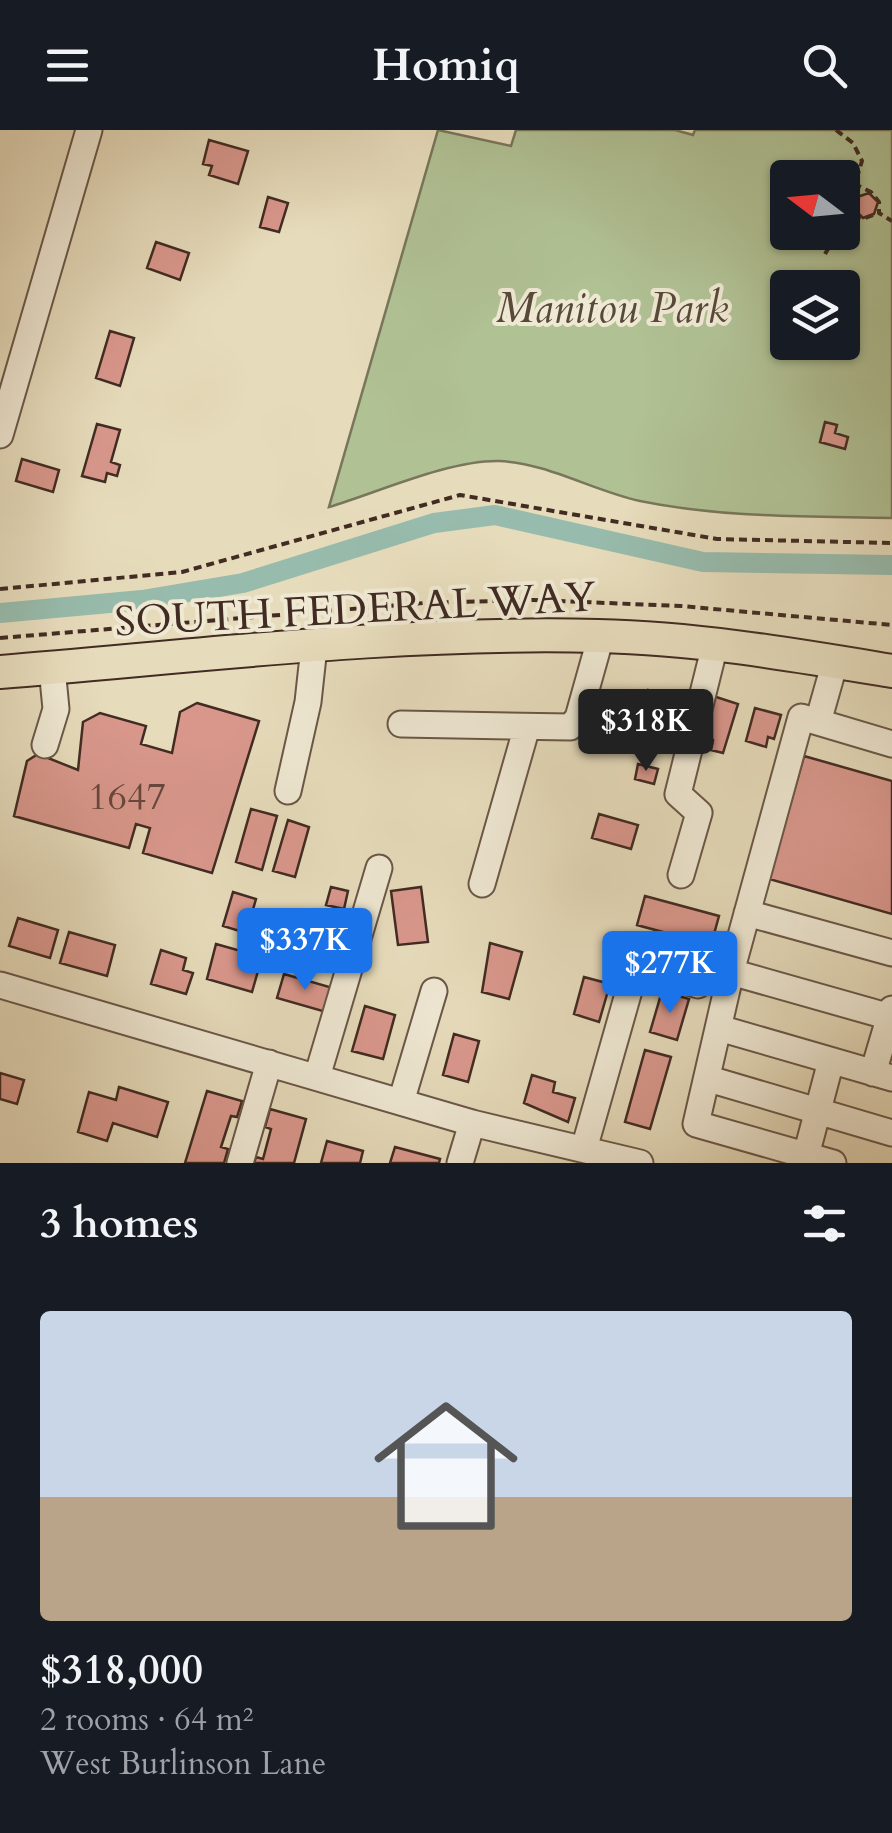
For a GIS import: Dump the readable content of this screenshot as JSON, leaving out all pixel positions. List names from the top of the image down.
{
  "streets": {
    "main road": ["SOUTH FEDERAL WAY"]
  },
  "parks": ["Manitou Park"],
  "house_numbers": ["1647"],
  "north": "left",
  "page": {
    "header": "Homiq",
    "price": ["$318K", "$337K", "$277K"],
    "heading": "3 homes",
    "list": [
      {
        "name": "$318,000",
        "note": "2 rooms · 64 m² · West Burlinson Lane"
      }
    ]
  }
}
